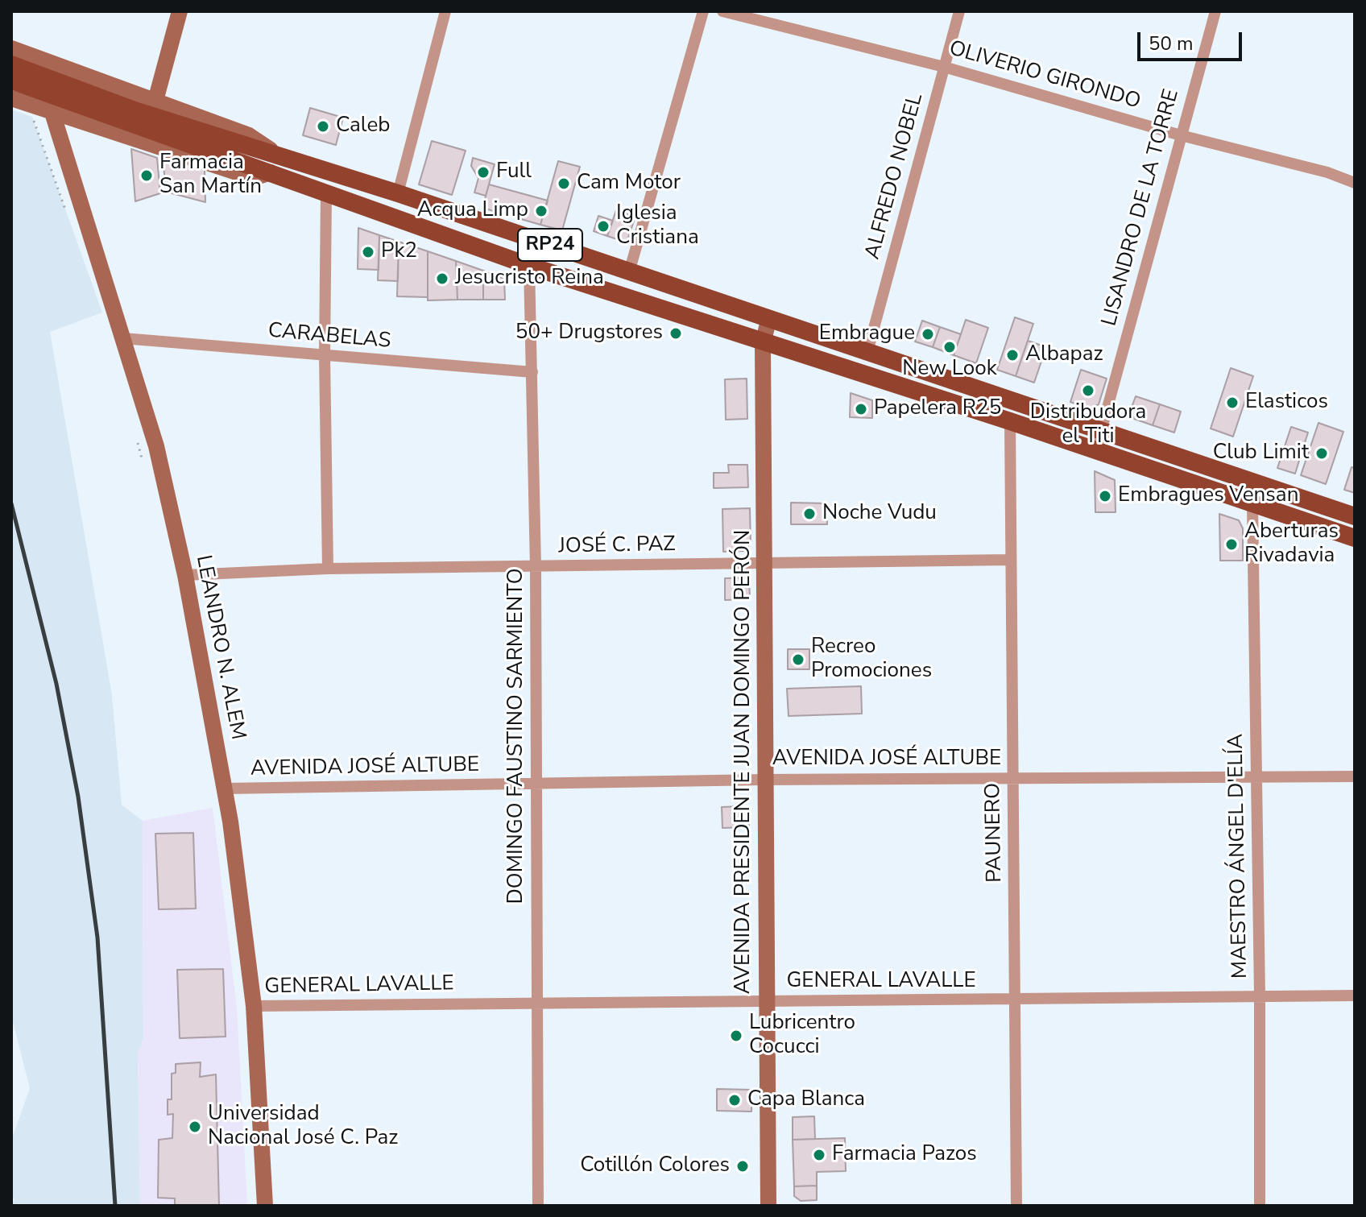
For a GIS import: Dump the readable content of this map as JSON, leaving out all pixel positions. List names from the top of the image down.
{
  "streets": {
    "main road": ["RP24"],
    "street": [
      "OLIVERIO GIRONDO",
      "ALFREDO NOBEL",
      "LISANDRO DE LA TORRE",
      "CARABELAS",
      "JOSÉ C. PAZ",
      "LEANDRO N. ALEM",
      "DOMINGO FAUSTINO SARMIENTO",
      "AVENIDA JOSÉ ALTUBE",
      "AVENIDA PRESIDENTE JUAN DOMINGO PERÓN",
      "PAUNERO",
      "MAESTRO ÁNGEL D'ELÍA",
      "GENERAL LAVALLE"
    ]
  },
  "crossings": [
    ["OLIVERIO GIRONDO", "ALFREDO NOBEL"],
    ["OLIVERIO GIRONDO", "LISANDRO DE LA TORRE"],
    ["ALFREDO NOBEL", "RP24"],
    ["LISANDRO DE LA TORRE", "RP24"],
    ["RP24", "DOMINGO FAUSTINO SARMIENTO"],
    ["RP24", "AVENIDA PRESIDENTE JUAN DOMINGO PERÓN"],
    ["RP24", "PAUNERO"],
    ["RP24", "MAESTRO ÁNGEL D'ELÍA"],
    ["CARABELAS", "LEANDRO N. ALEM"],
    ["CARABELAS", "DOMINGO FAUSTINO SARMIENTO"],
    ["JOSÉ C. PAZ", "LEANDRO N. ALEM"],
    ["JOSÉ C. PAZ", "DOMINGO FAUSTINO SARMIENTO"],
    ["JOSÉ C. PAZ", "AVENIDA PRESIDENTE JUAN DOMINGO PERÓN"],
    ["JOSÉ C. PAZ", "PAUNERO"],
    ["LEANDRO N. ALEM", "AVENIDA JOSÉ ALTUBE"],
    ["LEANDRO N. ALEM", "GENERAL LAVALLE"],
    ["DOMINGO FAUSTINO SARMIENTO", "AVENIDA JOSÉ ALTUBE"],
    ["DOMINGO FAUSTINO SARMIENTO", "GENERAL LAVALLE"],
    ["AVENIDA JOSÉ ALTUBE", "AVENIDA PRESIDENTE JUAN DOMINGO PERÓN"],
    ["AVENIDA JOSÉ ALTUBE", "PAUNERO"],
    ["AVENIDA JOSÉ ALTUBE", "MAESTRO ÁNGEL D'ELÍA"],
    ["AVENIDA PRESIDENTE JUAN DOMINGO PERÓN", "GENERAL LAVALLE"],
    ["PAUNERO", "GENERAL LAVALLE"],
    ["MAESTRO ÁNGEL D'ELÍA", "GENERAL LAVALLE"]
  ],
  "places": [
    "Caleb",
    "Full",
    "Farmacia San Martín",
    "Cam Motor",
    "Acqua Limp",
    "Iglesia Cristiana",
    "Pk2",
    "Jesucristo Reina",
    "50+ Drugstores",
    "Embrague",
    "New Look",
    "Albapaz",
    "Distribudora el Titi",
    "Elasticos",
    "Papelera R25",
    "Club Limit",
    "Embragues Vensan",
    "Noche Vudu",
    "Aberturas Rivadavia",
    "Recreo Promociones",
    "Lubricentro Cocucci",
    "Capa Blanca",
    "Universidad Nacional José C. Paz",
    "Farmacia Pazos",
    "Cotillón Colores"
  ],
  "scale_bar": "50 m"
}
